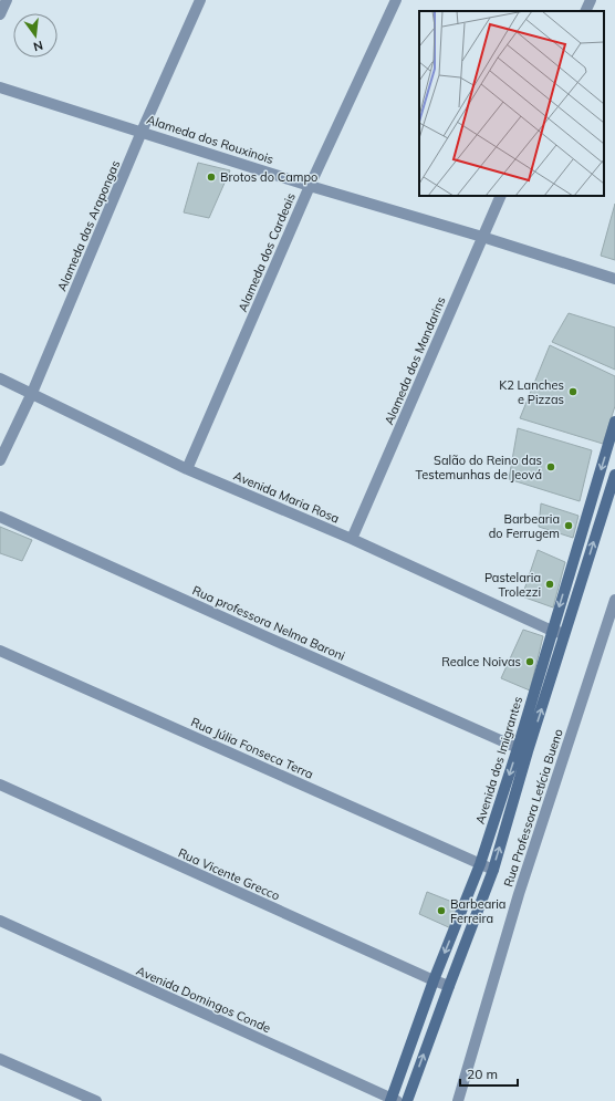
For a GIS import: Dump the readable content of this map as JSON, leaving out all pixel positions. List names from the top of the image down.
{
  "streets": {
    "main road": ["Avenida dos Imigrantes"],
    "street": [
      "Alameda dos Rouxinois",
      "Alameda das Arapongas",
      "Alameda dos Cardeais",
      "Alameda dos Mandarins",
      "Avenida Maria Rosa",
      "Rua professora Nelma Baroni",
      "Rua Júlia Fonseca Terra",
      "Rua Professora Letícia Bueno",
      "Rua Vicente Grecco",
      "Avenida Domingos Conde"
    ]
  },
  "crossings": [
    ["Alameda dos Rouxinois", "Alameda das Arapongas"],
    ["Alameda dos Rouxinois", "Alameda dos Cardeais"],
    ["Alameda dos Rouxinois", "Alameda dos Mandarins"],
    ["Alameda das Arapongas", "Avenida Maria Rosa"],
    ["Alameda dos Cardeais", "Avenida Maria Rosa"],
    ["Alameda dos Mandarins", "Avenida Maria Rosa"],
    ["Avenida Maria Rosa", "Avenida dos Imigrantes"],
    ["Rua professora Nelma Baroni", "Avenida dos Imigrantes"],
    ["Rua Júlia Fonseca Terra", "Avenida dos Imigrantes"],
    ["Avenida dos Imigrantes", "Rua Vicente Grecco"],
    ["Avenida dos Imigrantes", "Avenida Domingos Conde"]
  ],
  "places": [
    "Brotos do Campo",
    "K2 Lanches e Pizzas",
    "Salão do Reino das Testemunhas de Jeová",
    "Barbearia do Ferrugem",
    "Pastelaria Trolezzi",
    "Realce Noivas",
    "Barbearia Ferreira"
  ],
  "scale_bar": "20 m",
  "north": "bottom"
}
